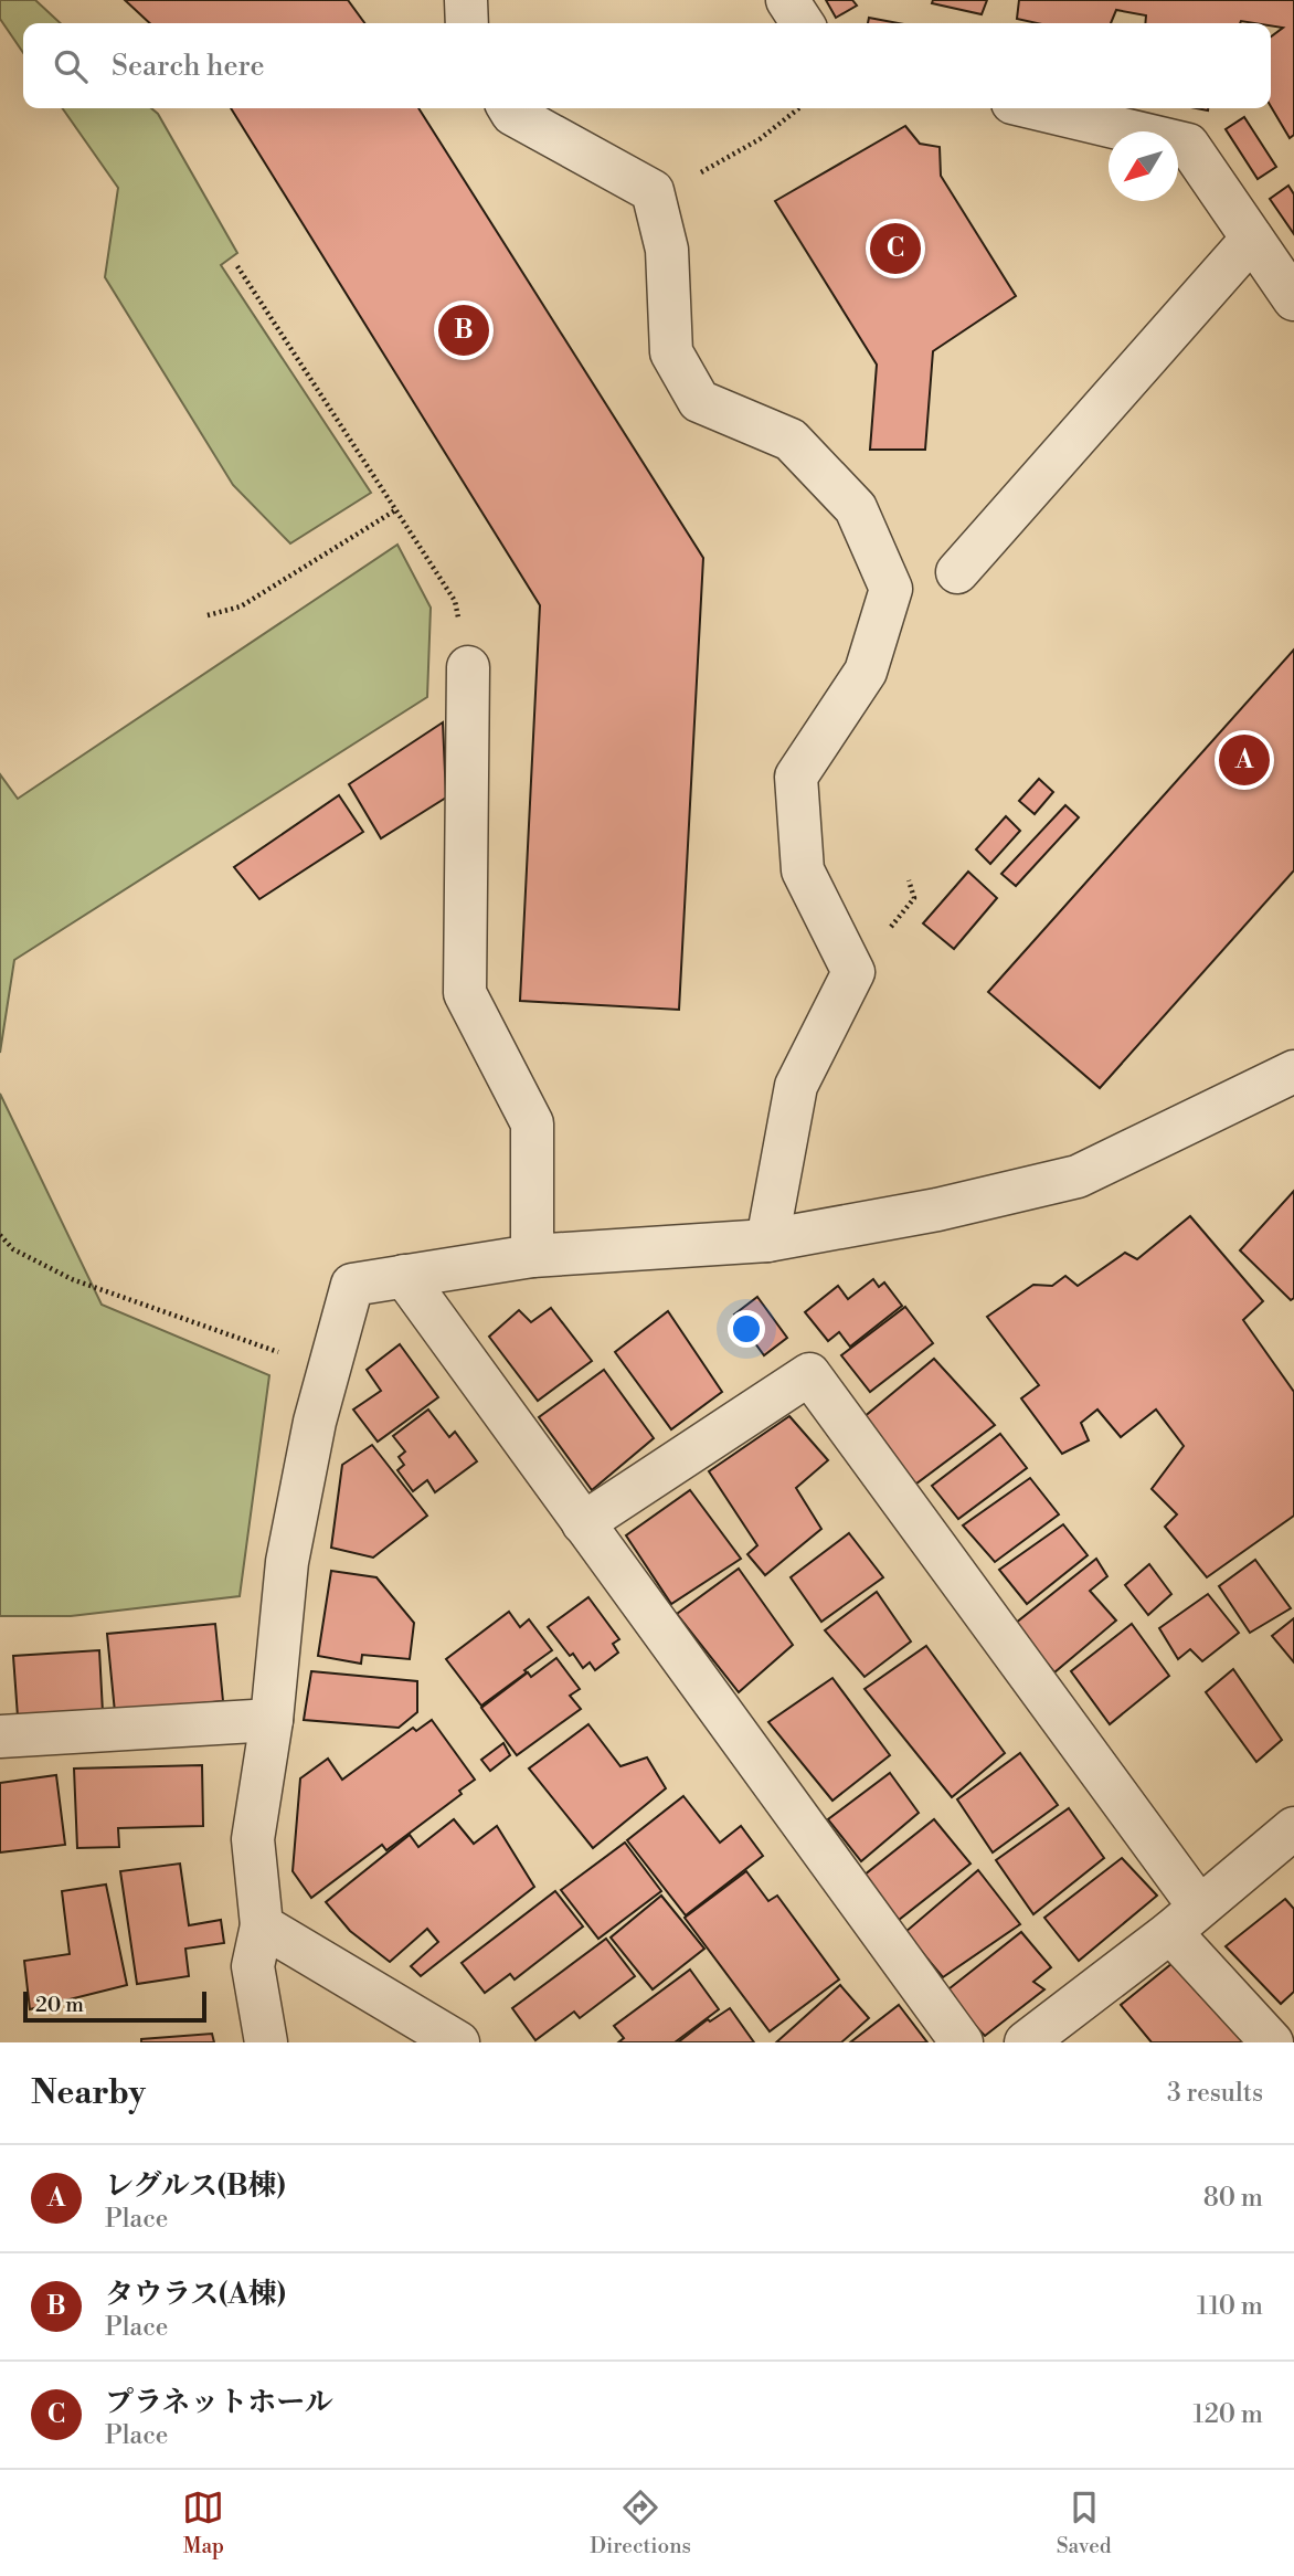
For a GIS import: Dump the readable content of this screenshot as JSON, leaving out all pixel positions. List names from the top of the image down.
{
  "scale_bar": "20 m",
  "north": "bottom left",
  "page": {
    "search": "Search here",
    "pins": ["C", "B", "A"],
    "scale": "20 m",
    "heading": ["Nearby", "3 results"],
    "list": [
      {
        "mark": "A",
        "name": "レグルス(B棟)",
        "note": "Place",
        "value": "80 m"
      },
      {
        "mark": "B",
        "name": "タウラス(A棟)",
        "note": "Place",
        "value": "110 m"
      },
      {
        "mark": "C",
        "name": "プラネットホール",
        "note": "Place",
        "value": "120 m"
      }
    ],
    "nav": ["Map", "Directions", "Saved"]
  }
}
